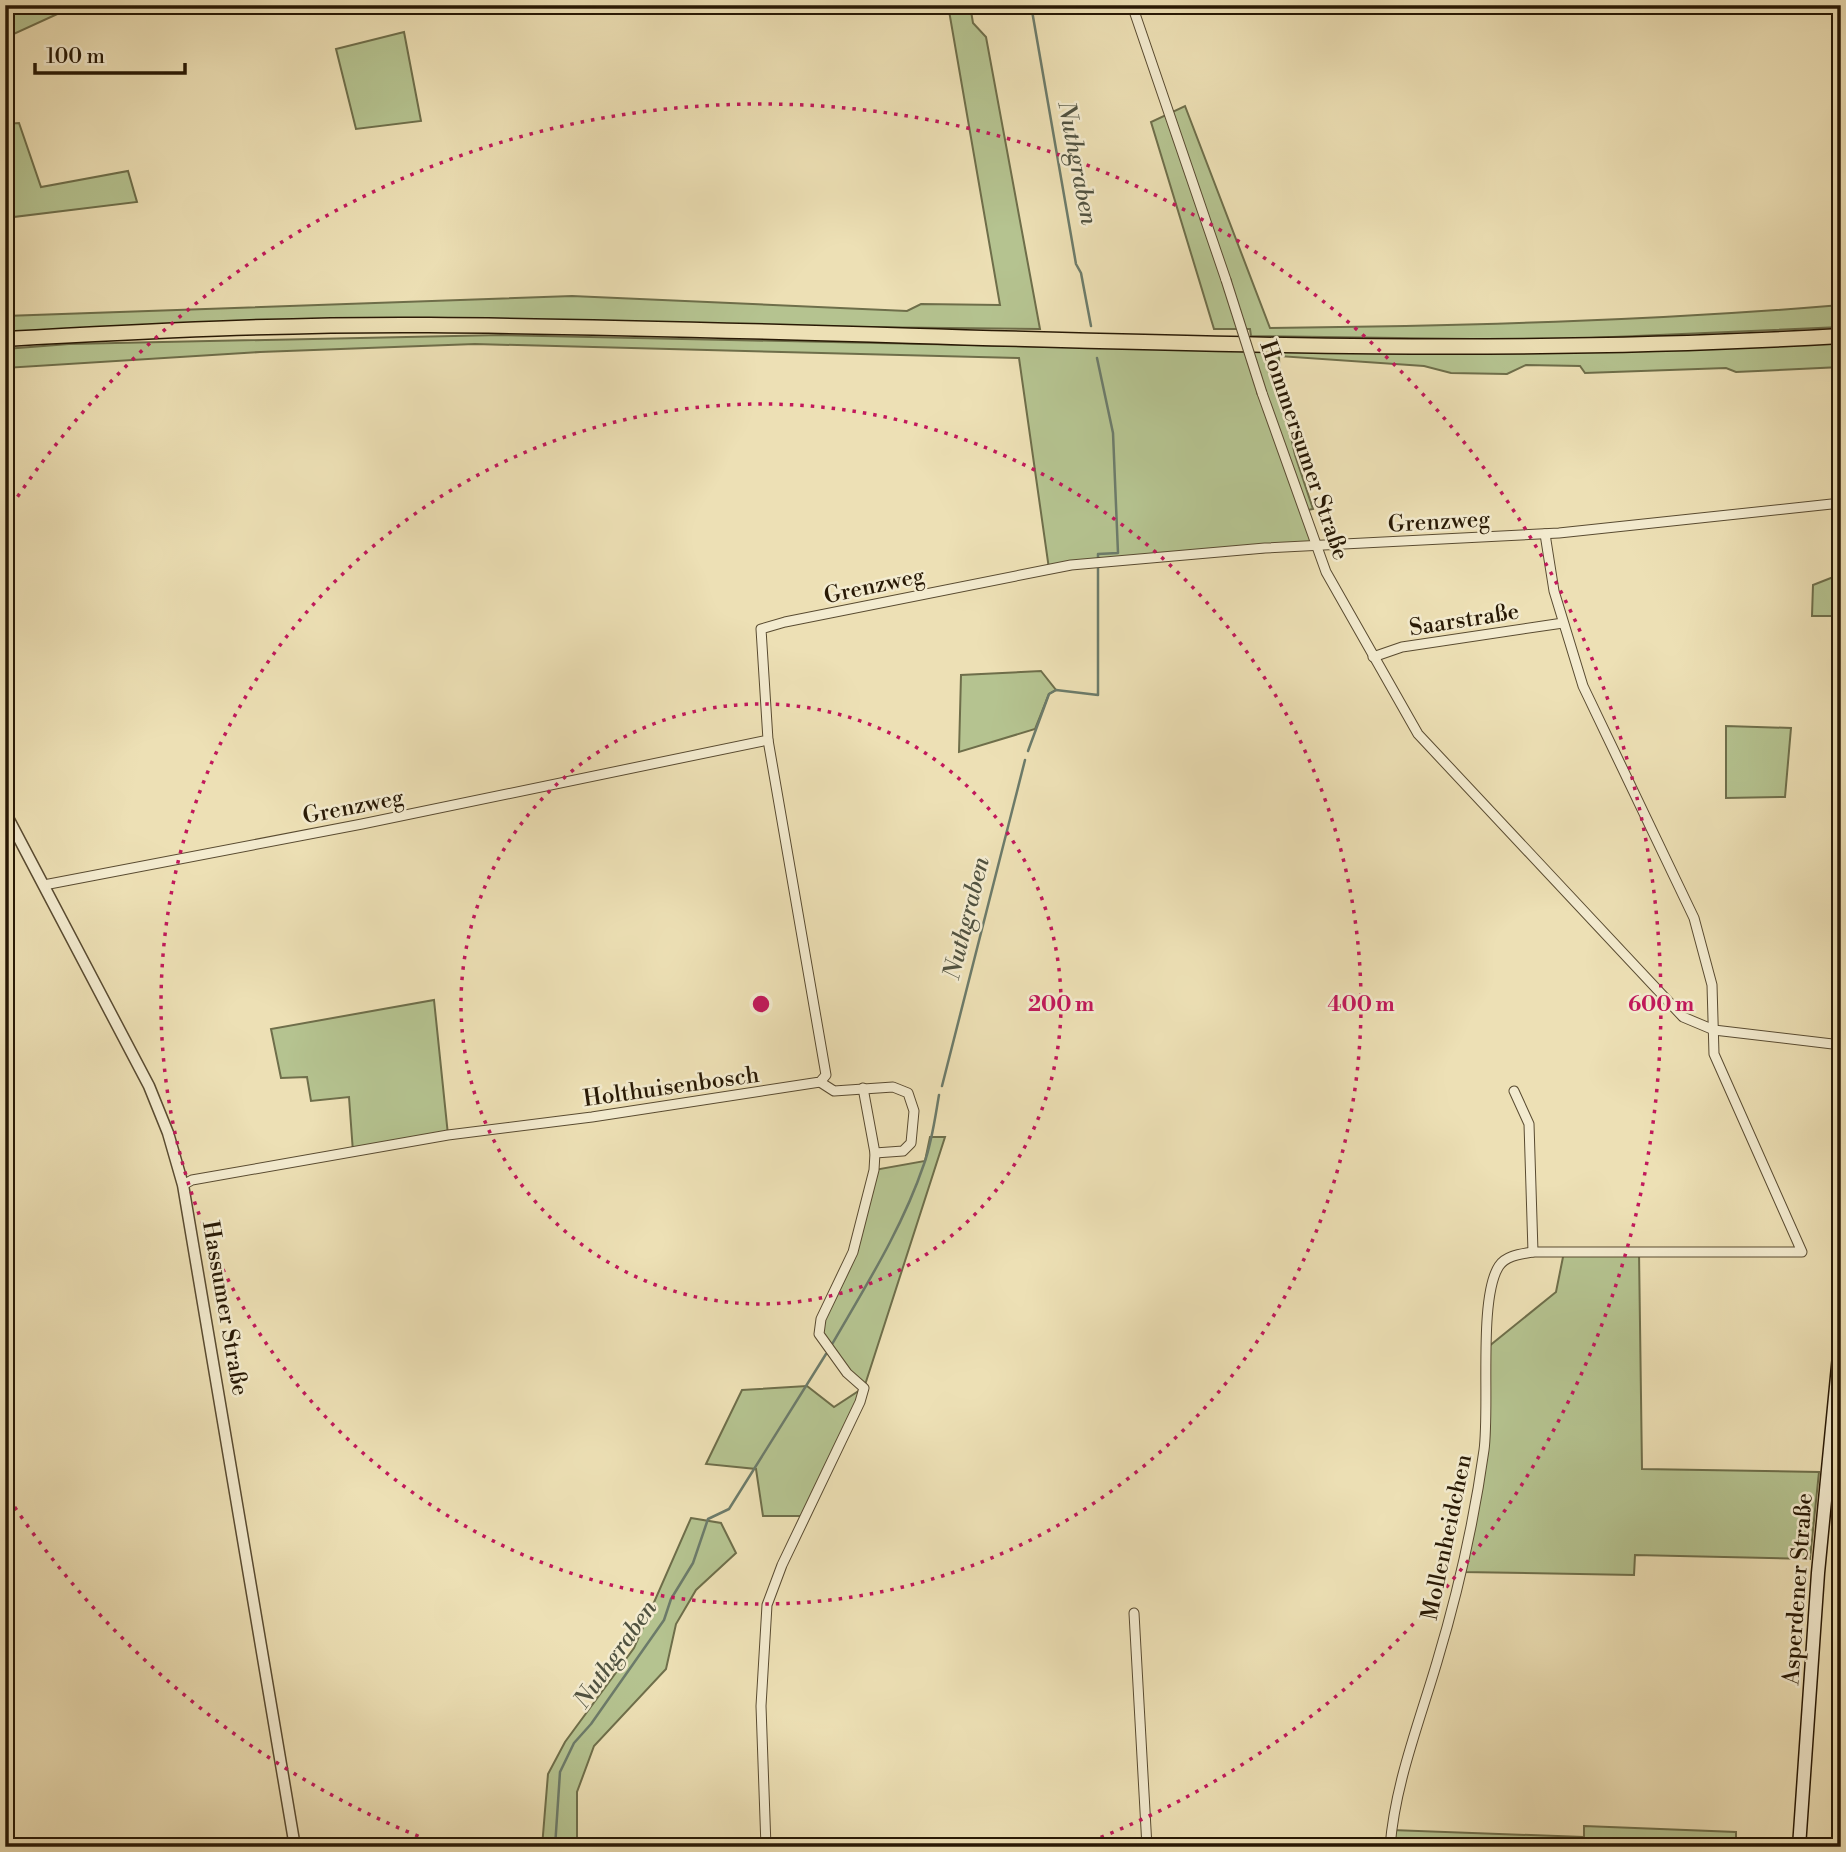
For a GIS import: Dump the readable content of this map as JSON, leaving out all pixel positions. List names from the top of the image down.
{
  "streets": {
    "main road": ["Asperdener Straße"],
    "street": [
      "Hommersumer Straße",
      "Grenzweg",
      "Saarstraße",
      "Holthuisenbosch",
      "Hassumer Straße",
      "Mollenheidchen"
    ]
  },
  "crossings": [
    ["Hommersumer Straße", "Grenzweg"],
    ["Hommersumer Straße", "Saarstraße"],
    ["Hommersumer Straße", "Mollenheidchen"],
    ["Grenzweg", "Hassumer Straße"],
    ["Holthuisenbosch", "Hassumer Straße"]
  ],
  "water": ["Nuthgraben"],
  "scale_bar": "100 m",
  "rings": ["200 m", "400 m", "600 m"]
}
